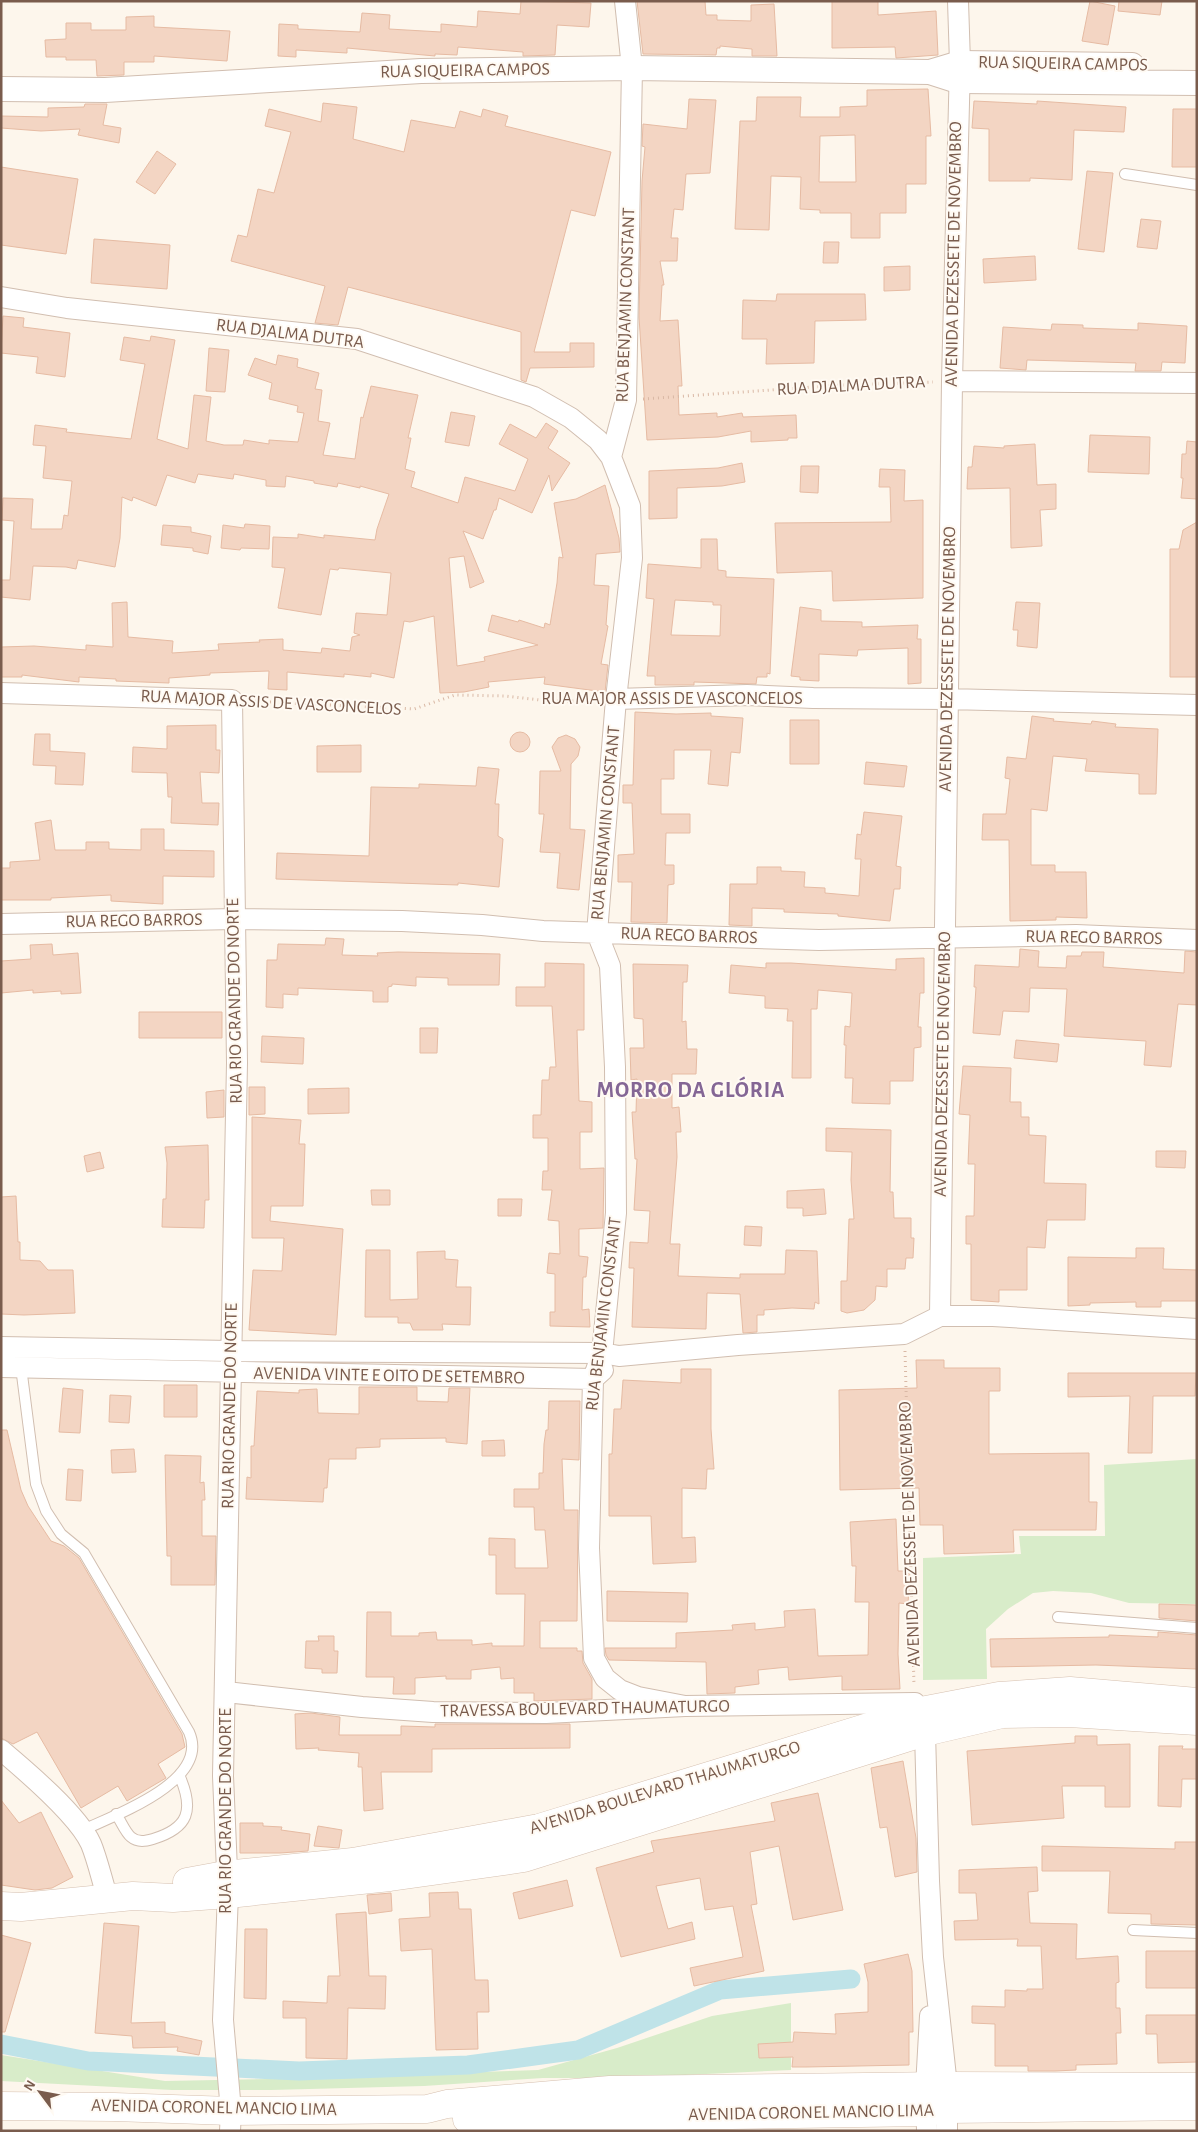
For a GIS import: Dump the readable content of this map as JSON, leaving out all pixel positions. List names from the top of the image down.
{
  "streets": {
    "main road": ["AVENIDA BOULEVARD THAUMATURGO", "AVENIDA CORONEL MANCIO LIMA"],
    "street": [
      "RUA SIQUEIRA CAMPOS",
      "AVENIDA DEZESSETE DE NOVEMBRO",
      "RUA BENJAMIN CONSTANT",
      "RUA DJALMA DUTRA",
      "RUA MAJOR ASSIS DE VASCONCELOS",
      "RUA REGO BARROS",
      "RUA RIO GRANDE DO NORTE",
      "AVENIDA VINTE E OITO DE SETEMBRO",
      "TRAVESSA BOULEVARD THAUMATURGO"
    ]
  },
  "crossings": [
    ["RUA SIQUEIRA CAMPOS", "AVENIDA DEZESSETE DE NOVEMBRO"],
    ["RUA SIQUEIRA CAMPOS", "RUA BENJAMIN CONSTANT"],
    ["AVENIDA DEZESSETE DE NOVEMBRO", "RUA DJALMA DUTRA"],
    ["AVENIDA DEZESSETE DE NOVEMBRO", "RUA MAJOR ASSIS DE VASCONCELOS"],
    ["AVENIDA DEZESSETE DE NOVEMBRO", "RUA REGO BARROS"],
    ["AVENIDA DEZESSETE DE NOVEMBRO", "AVENIDA VINTE E OITO DE SETEMBRO"],
    ["AVENIDA DEZESSETE DE NOVEMBRO", "TRAVESSA BOULEVARD THAUMATURGO"],
    ["AVENIDA DEZESSETE DE NOVEMBRO", "AVENIDA BOULEVARD THAUMATURGO"],
    ["RUA BENJAMIN CONSTANT", "RUA DJALMA DUTRA"],
    ["RUA BENJAMIN CONSTANT", "RUA MAJOR ASSIS DE VASCONCELOS"],
    ["RUA BENJAMIN CONSTANT", "RUA REGO BARROS"],
    ["RUA BENJAMIN CONSTANT", "AVENIDA VINTE E OITO DE SETEMBRO"],
    ["RUA BENJAMIN CONSTANT", "TRAVESSA BOULEVARD THAUMATURGO"],
    ["RUA MAJOR ASSIS DE VASCONCELOS", "RUA RIO GRANDE DO NORTE"],
    ["RUA REGO BARROS", "RUA RIO GRANDE DO NORTE"],
    ["RUA RIO GRANDE DO NORTE", "AVENIDA VINTE E OITO DE SETEMBRO"],
    ["RUA RIO GRANDE DO NORTE", "TRAVESSA BOULEVARD THAUMATURGO"],
    ["RUA RIO GRANDE DO NORTE", "AVENIDA BOULEVARD THAUMATURGO"],
    ["RUA RIO GRANDE DO NORTE", "AVENIDA CORONEL MANCIO LIMA"],
    ["TRAVESSA BOULEVARD THAUMATURGO", "AVENIDA BOULEVARD THAUMATURGO"]
  ],
  "districts": ["MORRO DA GLÓRIA"],
  "north": "top left"
}
